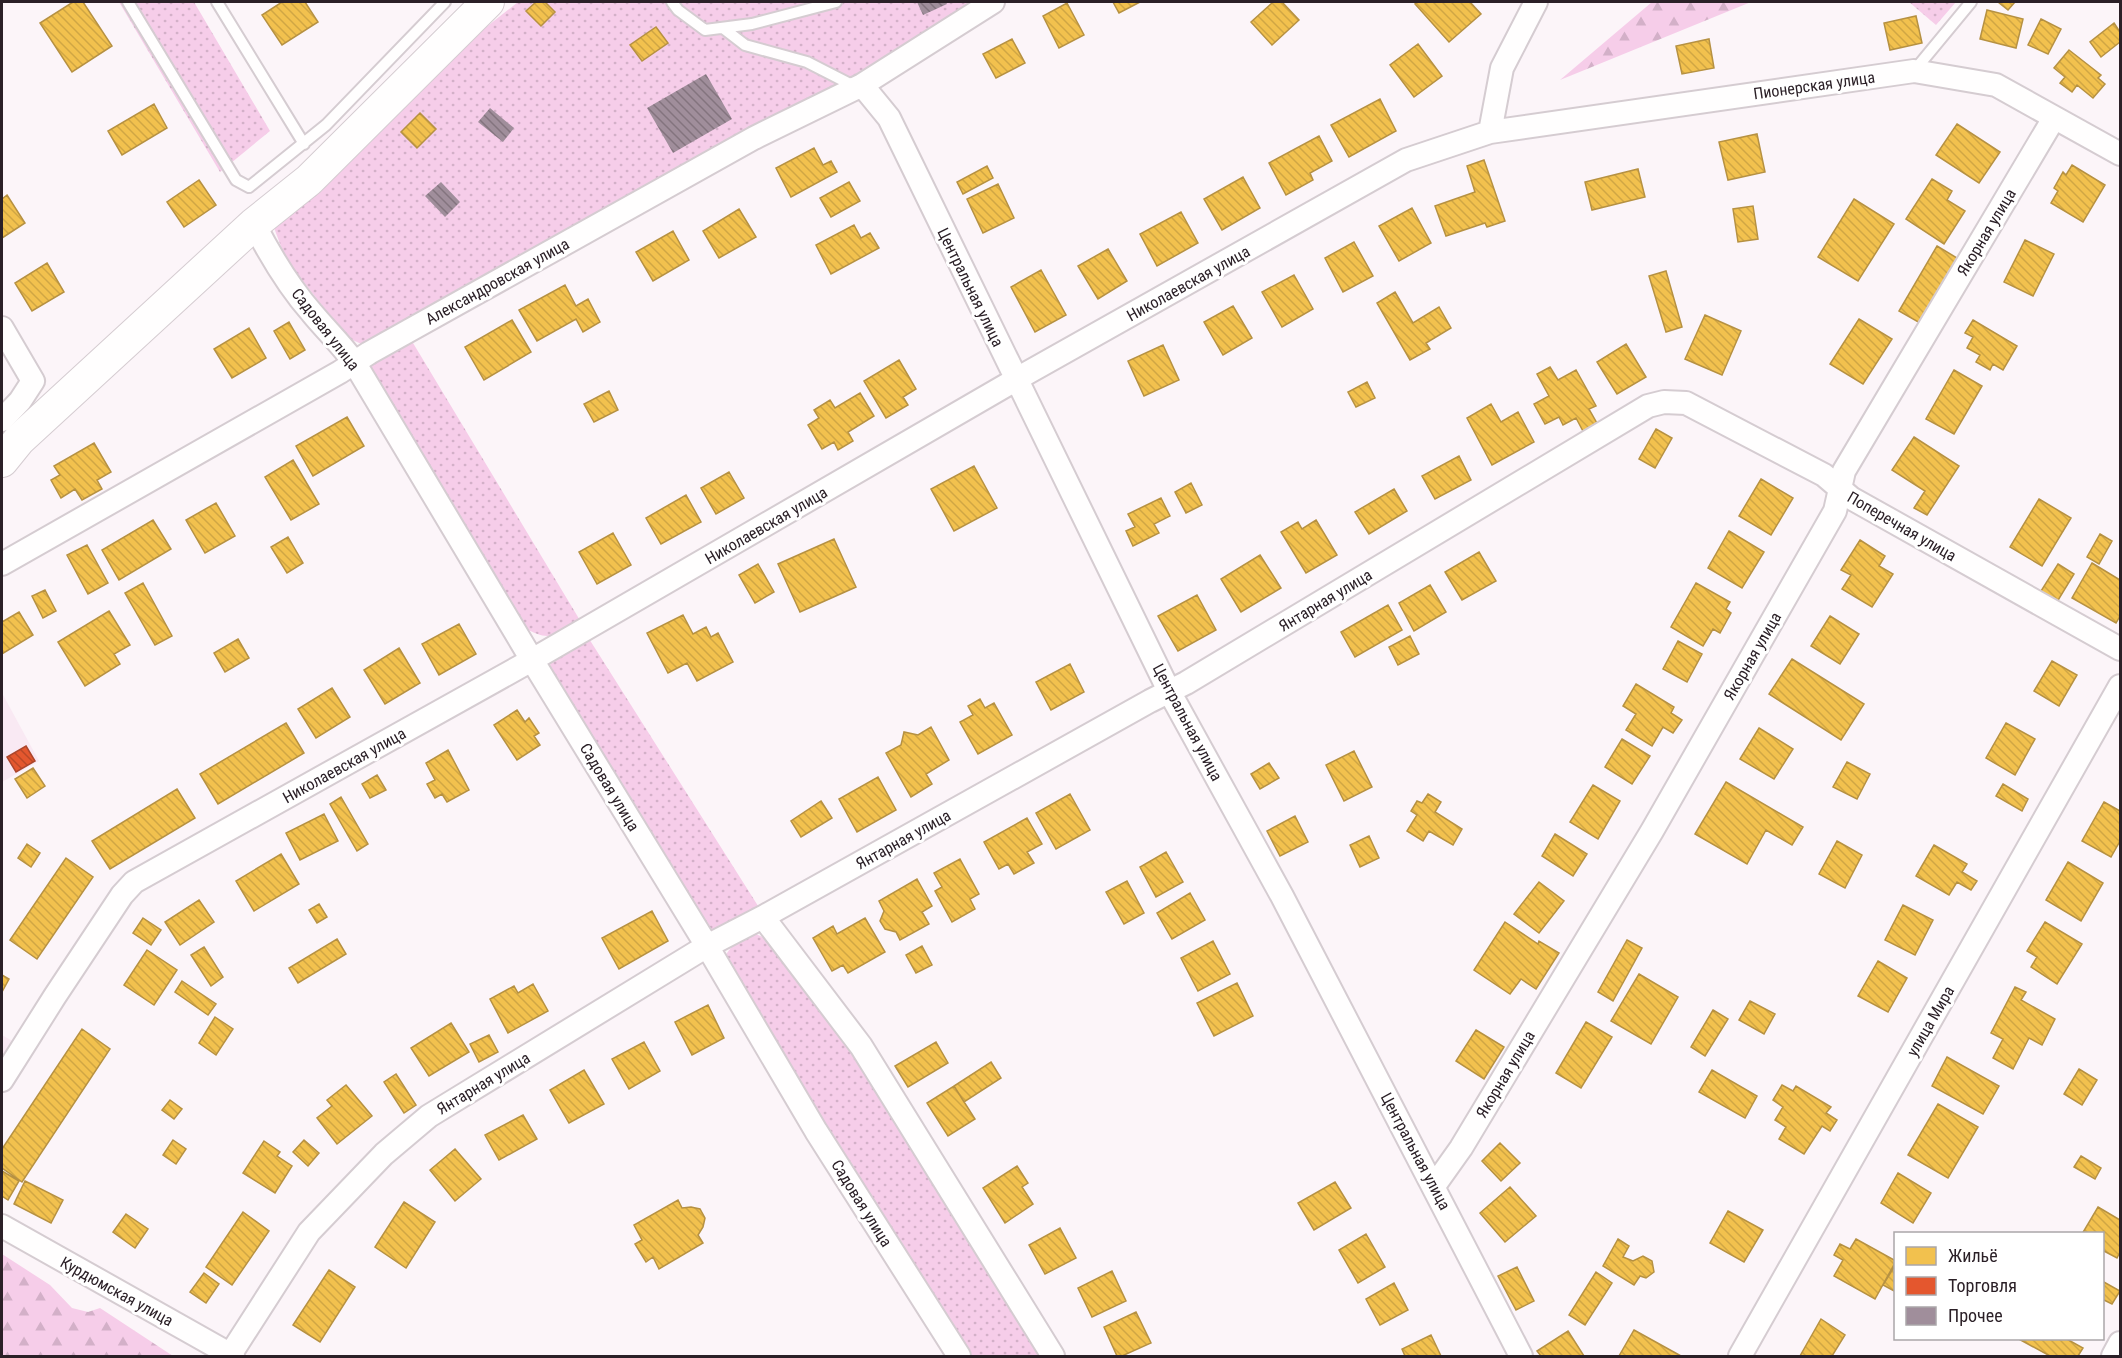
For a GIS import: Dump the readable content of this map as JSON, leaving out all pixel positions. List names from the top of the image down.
{
  "streets": {
    "street": [
      "Пионерская улица",
      "Якорная улица",
      "Александровская улица",
      "Николаевская улица",
      "Центральная улица",
      "Садовая улица",
      "Поперечная улица",
      "Янтарная улица",
      "улица Мира",
      "Курдюмская улица"
    ]
  },
  "crossings": [
    ["Пионерская улица", "Якорная улица"],
    ["Пионерская улица", "Николаевская улица"],
    ["Якорная улица", "Центральная улица"],
    ["Якорная улица", "Поперечная улица"],
    ["Александровская улица", "Центральная улица"],
    ["Александровская улица", "Садовая улица"],
    ["Николаевская улица", "Центральная улица"],
    ["Николаевская улица", "Садовая улица"],
    ["Центральная улица", "Янтарная улица"],
    ["Садовая улица", "Янтарная улица"],
    ["Поперечная улица", "Янтарная улица"],
    ["Янтарная улица", "Курдюмская улица"]
  ],
  "legend": ["Жильё", "Торговля", "Прочее"]
}
